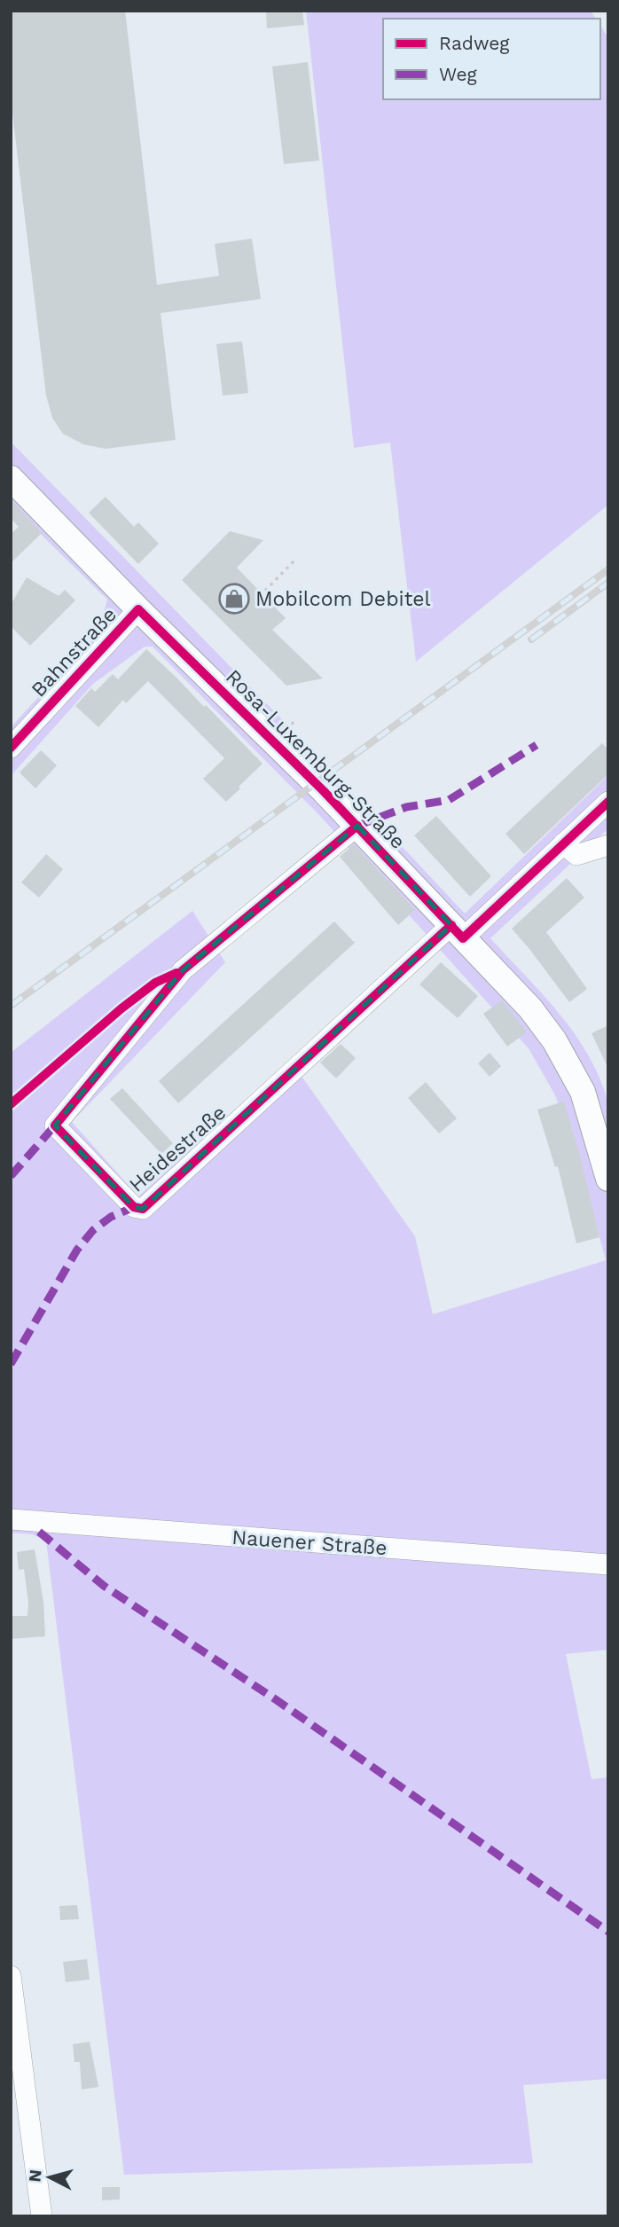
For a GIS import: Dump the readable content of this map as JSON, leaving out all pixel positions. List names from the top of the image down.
{
  "streets": {
    "main road": ["Rosa-Luxemburg-Straße"],
    "street": ["Bahnstraße", "Heidestraße", "Nauener Straße"]
  },
  "crossings": [
    ["Bahnstraße", "Rosa-Luxemburg-Straße"],
    ["Rosa-Luxemburg-Straße", "Heidestraße"]
  ],
  "places": {
    "shop": ["Mobilcom Debitel"]
  },
  "legend": ["Radweg", "Weg"],
  "north": "left"
}
